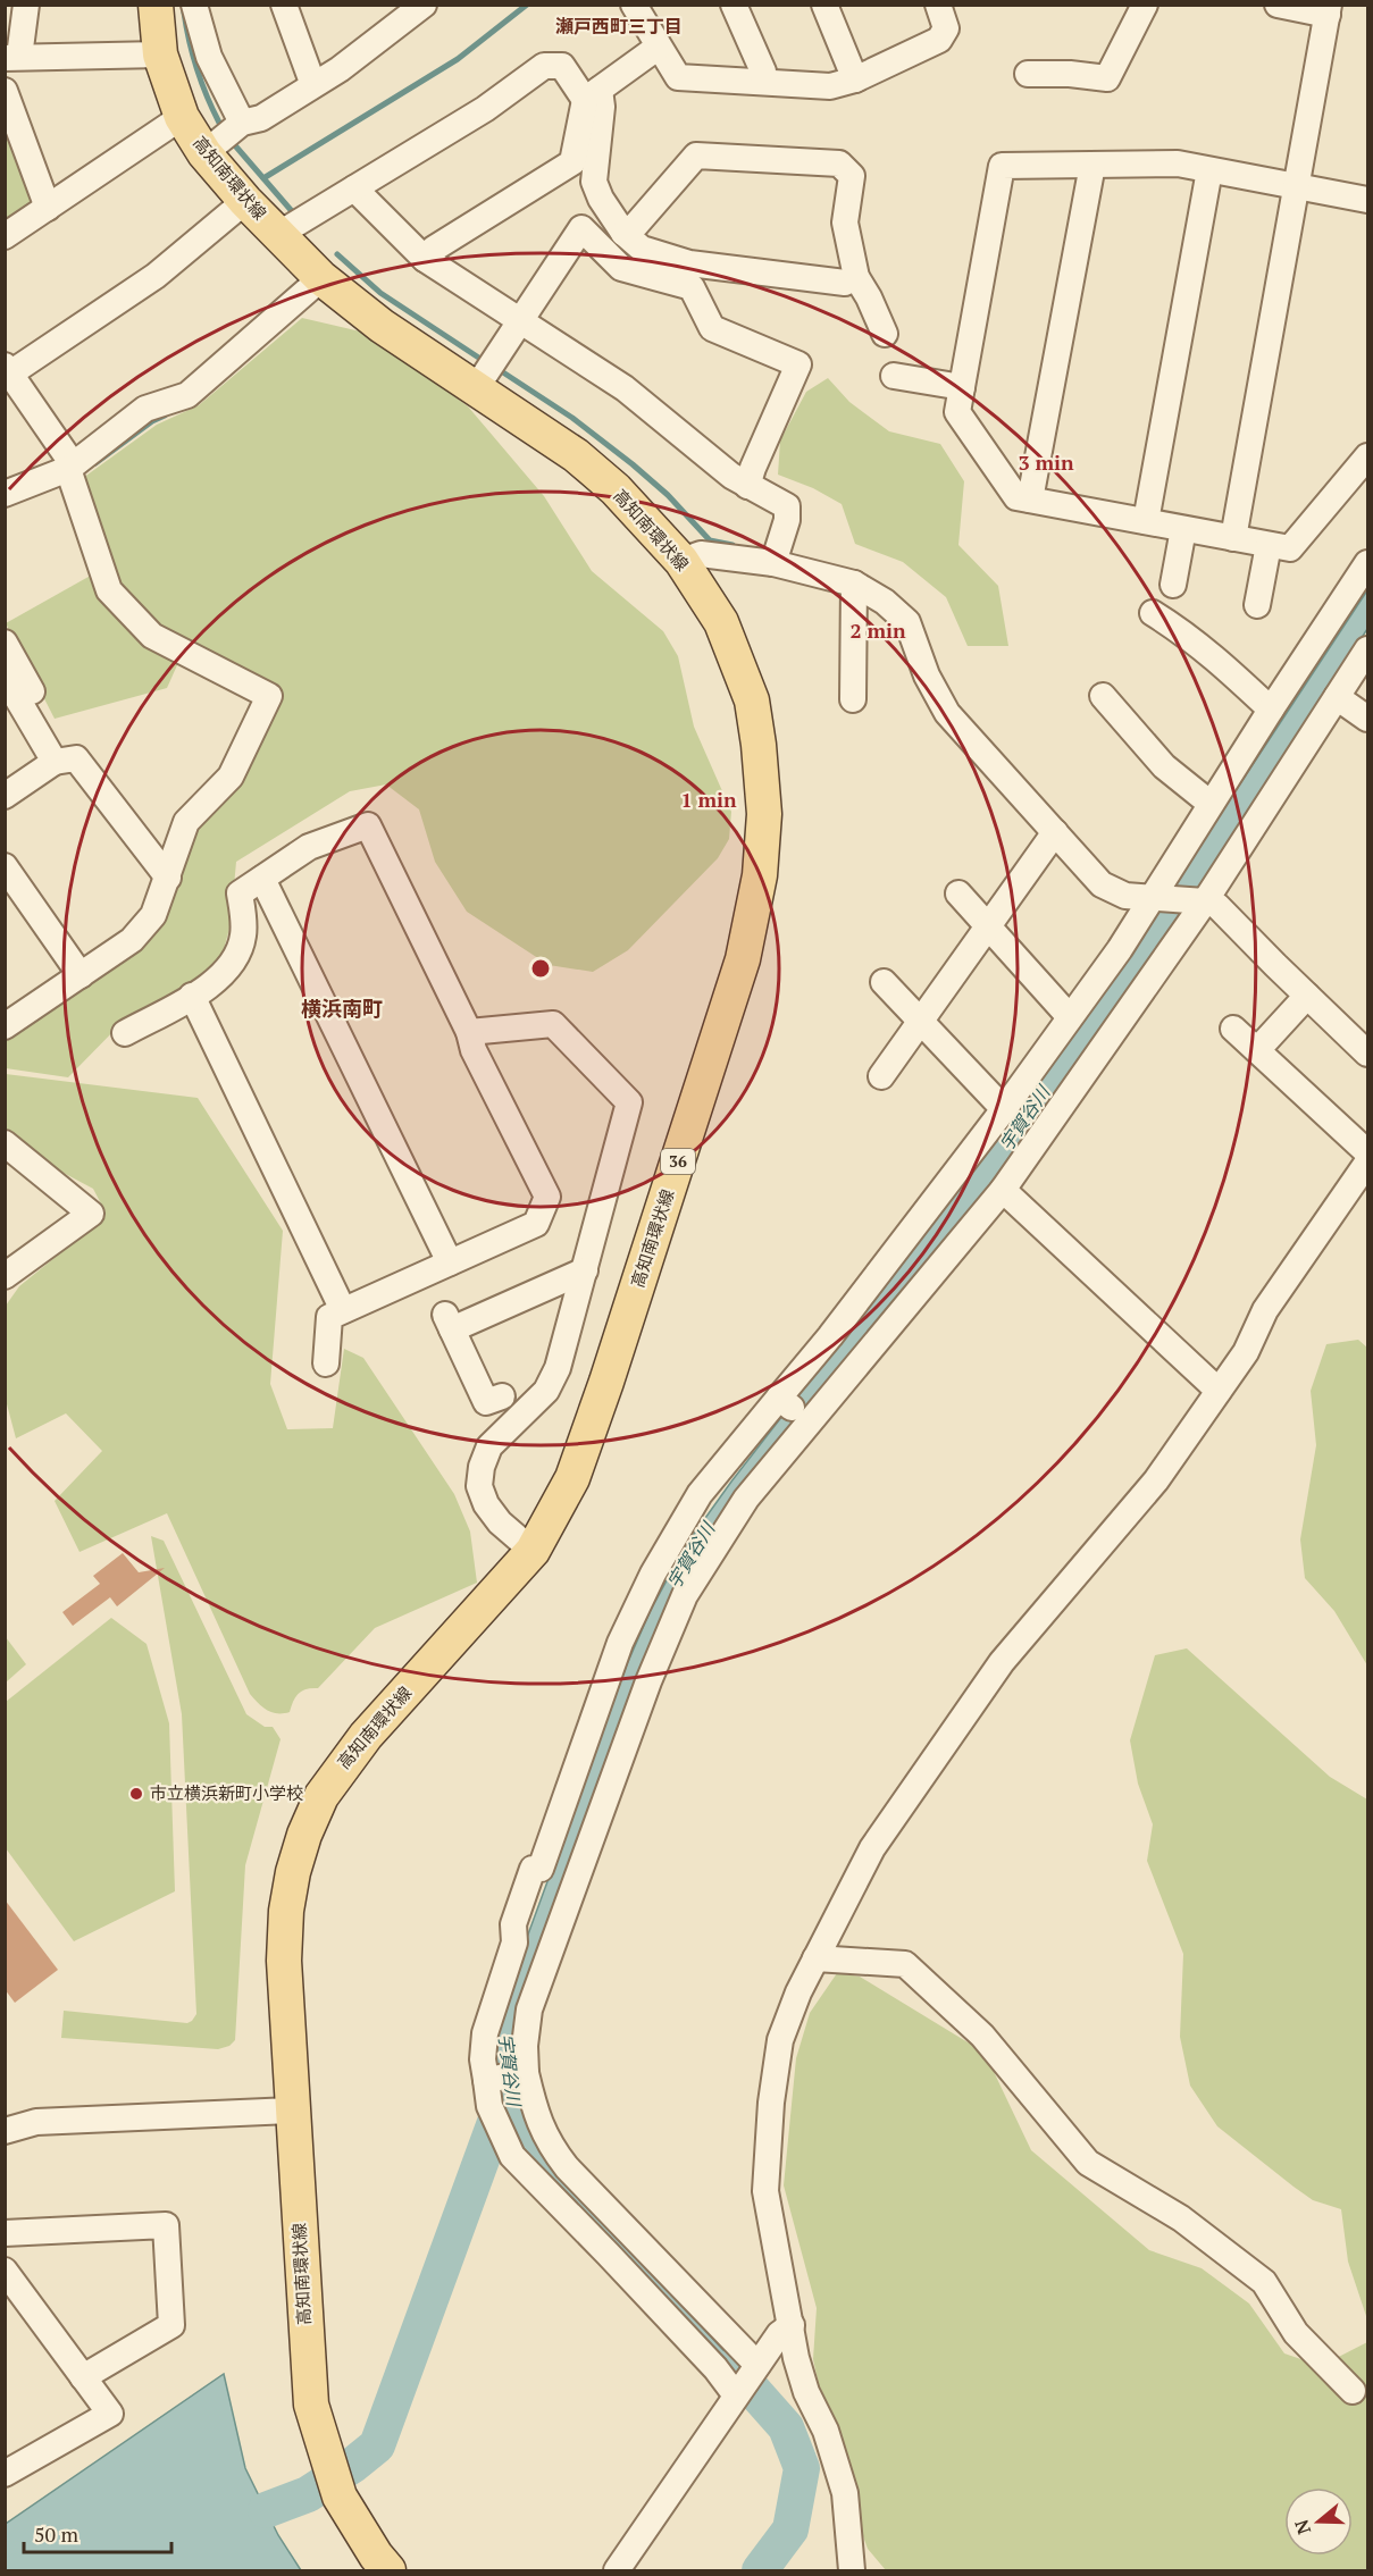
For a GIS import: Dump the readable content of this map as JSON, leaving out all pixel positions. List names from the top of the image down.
{
  "streets": {
    "main road": ["高知南環状線", "36"]
  },
  "districts": ["瀬戸西町三丁目", "横浜南町"],
  "water": ["宇賀谷川"],
  "places": ["市立横浜新町小学校"],
  "scale_bar": "50 m",
  "north": "left",
  "rings": ["3 min", "2 min", "1 min"]
}
